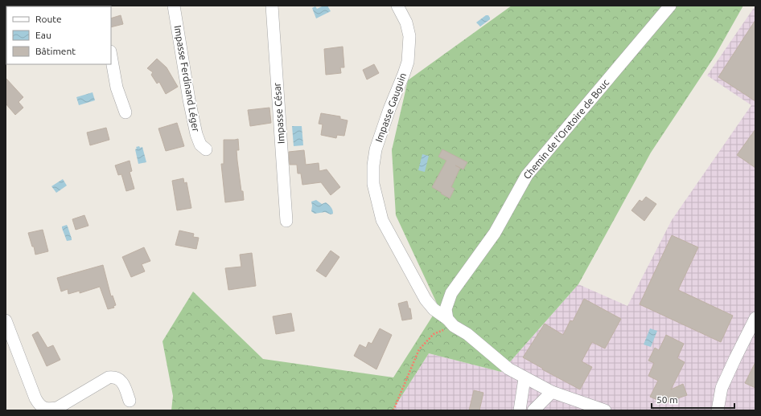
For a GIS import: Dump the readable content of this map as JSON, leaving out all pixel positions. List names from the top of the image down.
{
  "streets": {
    "street": [
      "Impasse Ferdinand Léger",
      "Impasse Gauguin",
      "Impasse César",
      "Chemin de l'Oratoire de Bouc"
    ]
  },
  "crossings": [
    ["Impasse Gauguin", "Chemin de l'Oratoire de Bouc"]
  ],
  "legend": ["Route", "Eau", "Bâtiment"],
  "scale_bar": "50 m"
}
